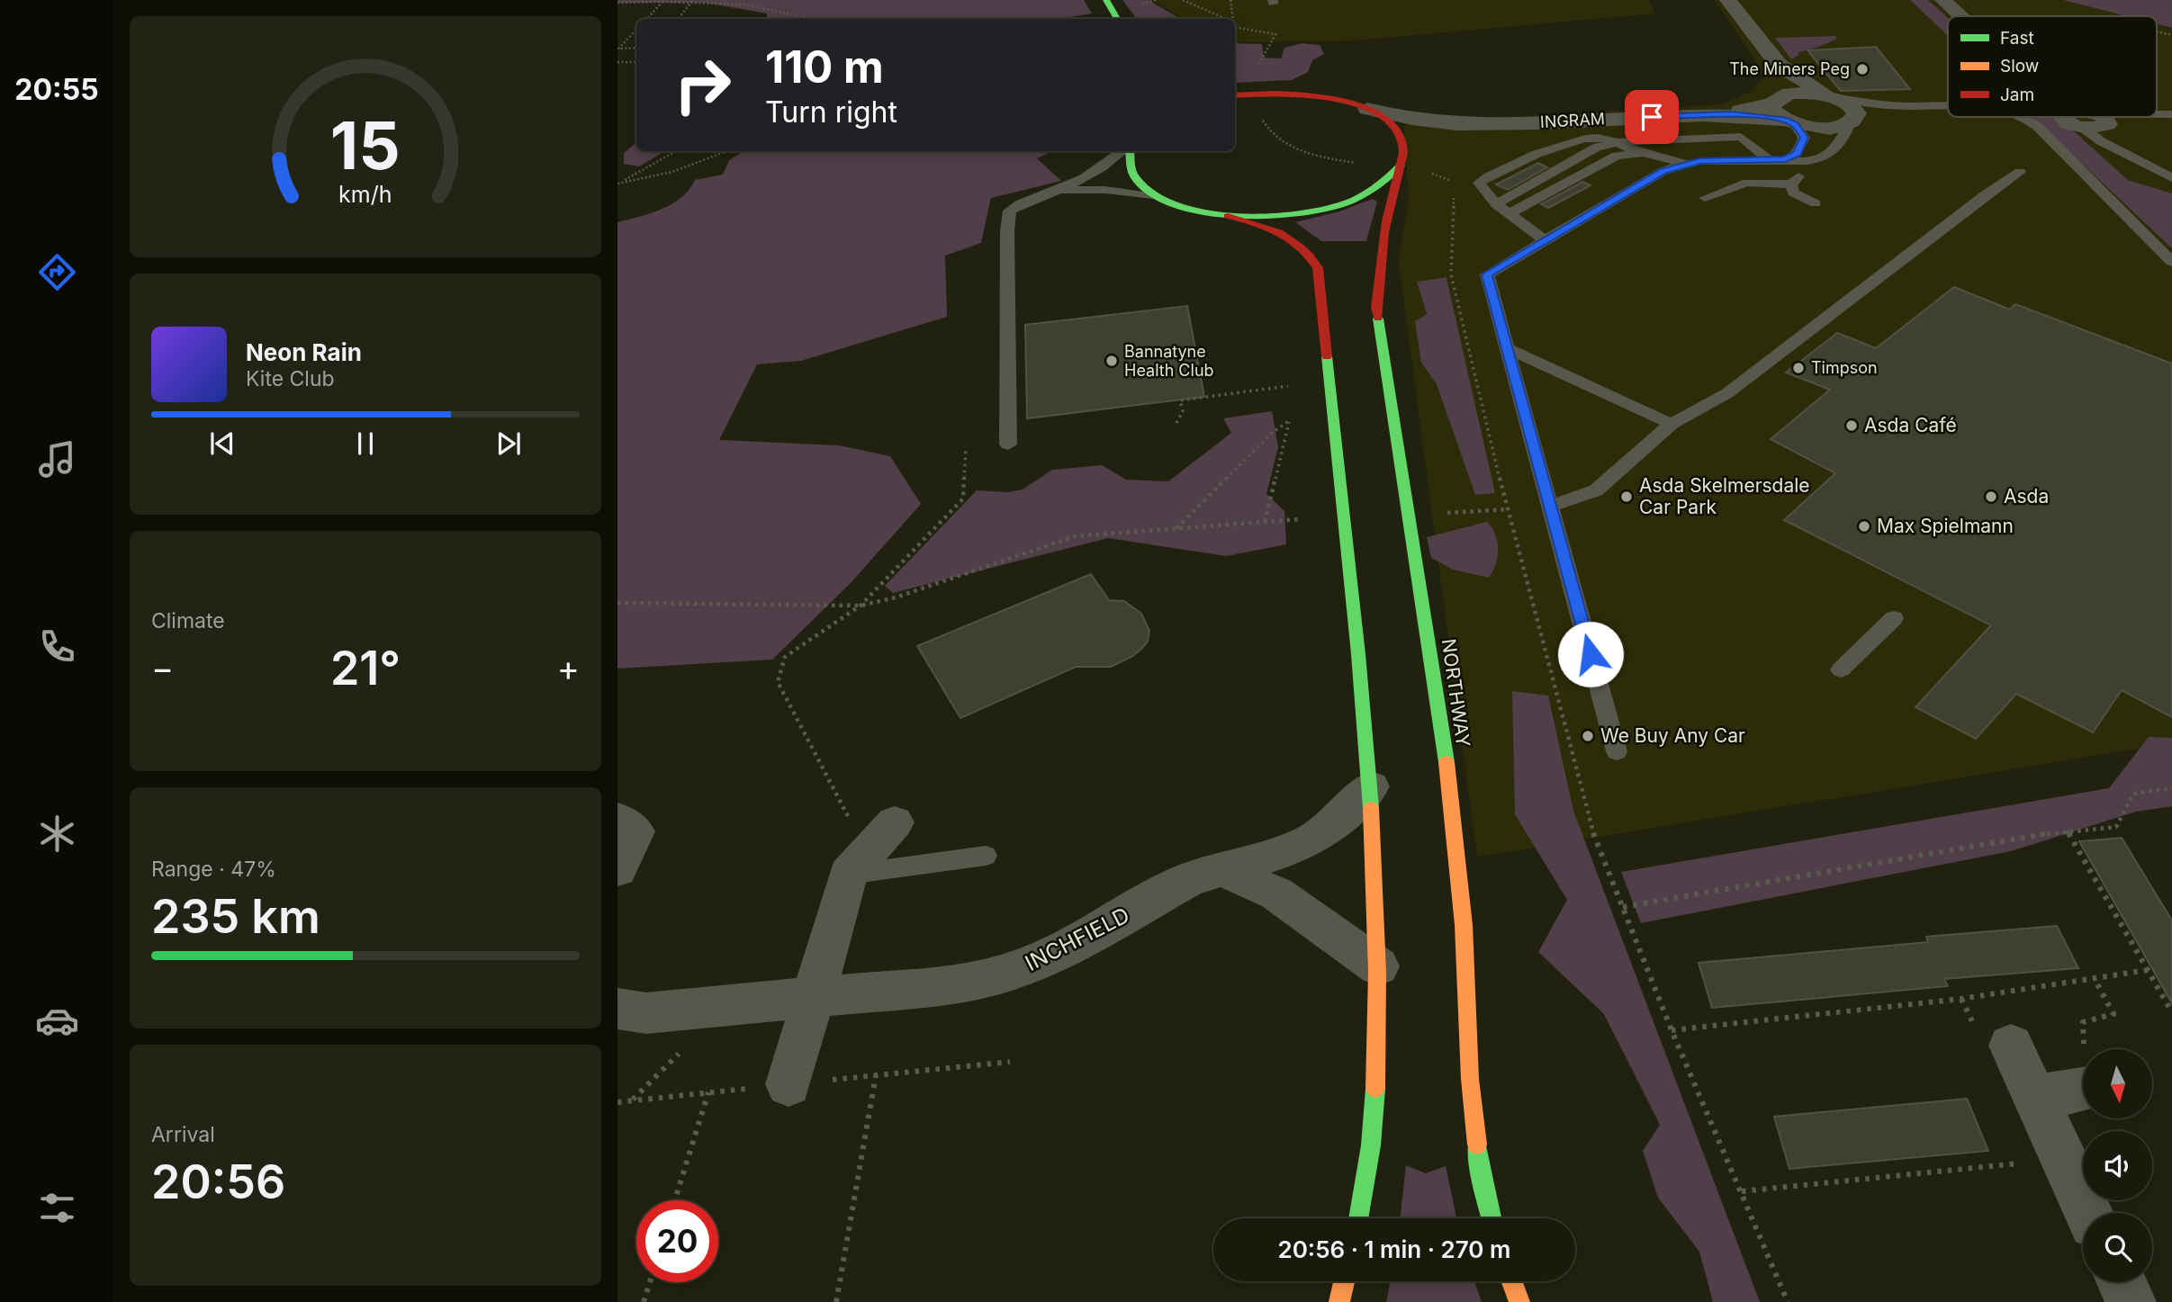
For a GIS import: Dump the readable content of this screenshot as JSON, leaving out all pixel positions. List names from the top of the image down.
{
  "streets": {
    "street": ["INGRAM", "NORTHWAY", "INCHFIELD"]
  },
  "crossings": [
    ["INGRAM", "NORTHWAY"]
  ],
  "places": [
    "The Miners Peg",
    "Bannatyne Health Club",
    "Timpson",
    "Asda Café",
    "Asda Skelmersdale Car Park",
    "Asda",
    "Max Spielmann",
    "We Buy Any Car"
  ],
  "legend": ["Fast", "Slow", "Jam"],
  "north": "bottom",
  "page": {
    "tabs": "20:55",
    "turn": ["110 m", "Turn right"],
    "song": ["Neon Rain", "Kite Club"],
    "tile": [
      "Climate",
      ["Range · 47%", "235 km"],
      ["Arrival", "20:56"]
    ],
    "heat": ["−", "21°", "+"],
    "limit": "20",
    "trip": "20:56 · 1 min · 270 m",
    "gauge": ["15", "km/h"]
  }
}
